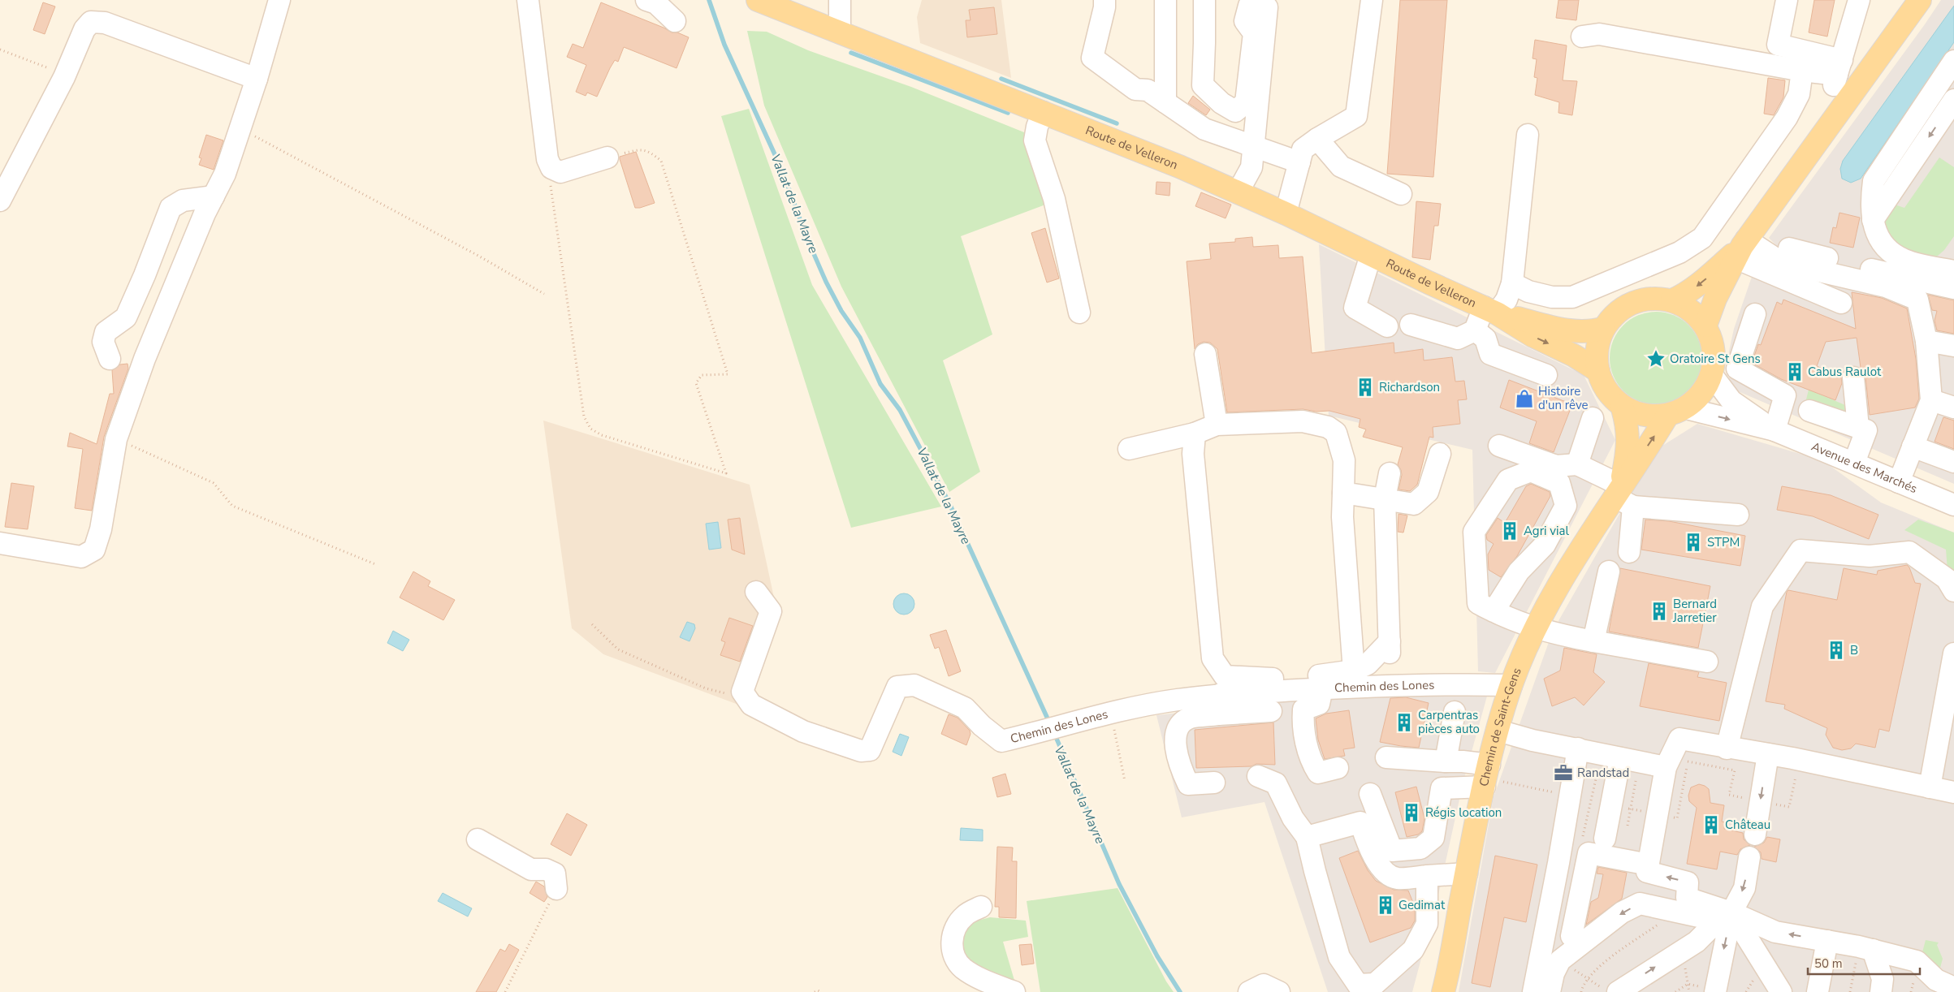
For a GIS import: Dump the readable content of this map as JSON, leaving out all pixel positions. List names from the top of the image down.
{
  "streets": {
    "main road": ["Route de Velleron", "Chemin de Saint-Gens"],
    "street": ["Avenue des Marchés", "Chemin des Lones"]
  },
  "crossings": [
    ["Route de Velleron", "Avenue des Marchés"],
    ["Route de Velleron", "Chemin de Saint-Gens"],
    ["Avenue des Marchés", "Chemin de Saint-Gens"],
    ["Chemin des Lones", "Chemin de Saint-Gens"]
  ],
  "water": ["Vallat de la Mayre"],
  "places": {
    "place": ["Oratoire St Gens"],
    "building": [
      "Cabus Raulot",
      "Richardson",
      "Agri vial",
      "STPM",
      "Bernard Jarretier",
      "B",
      "Carpentras pièces auto",
      "Régis location",
      "Château",
      "Gedimat"
    ],
    "shop": ["Histoire d'un rêve"],
    "office": ["Randstad"]
  },
  "scale_bar": "50 m"
}
